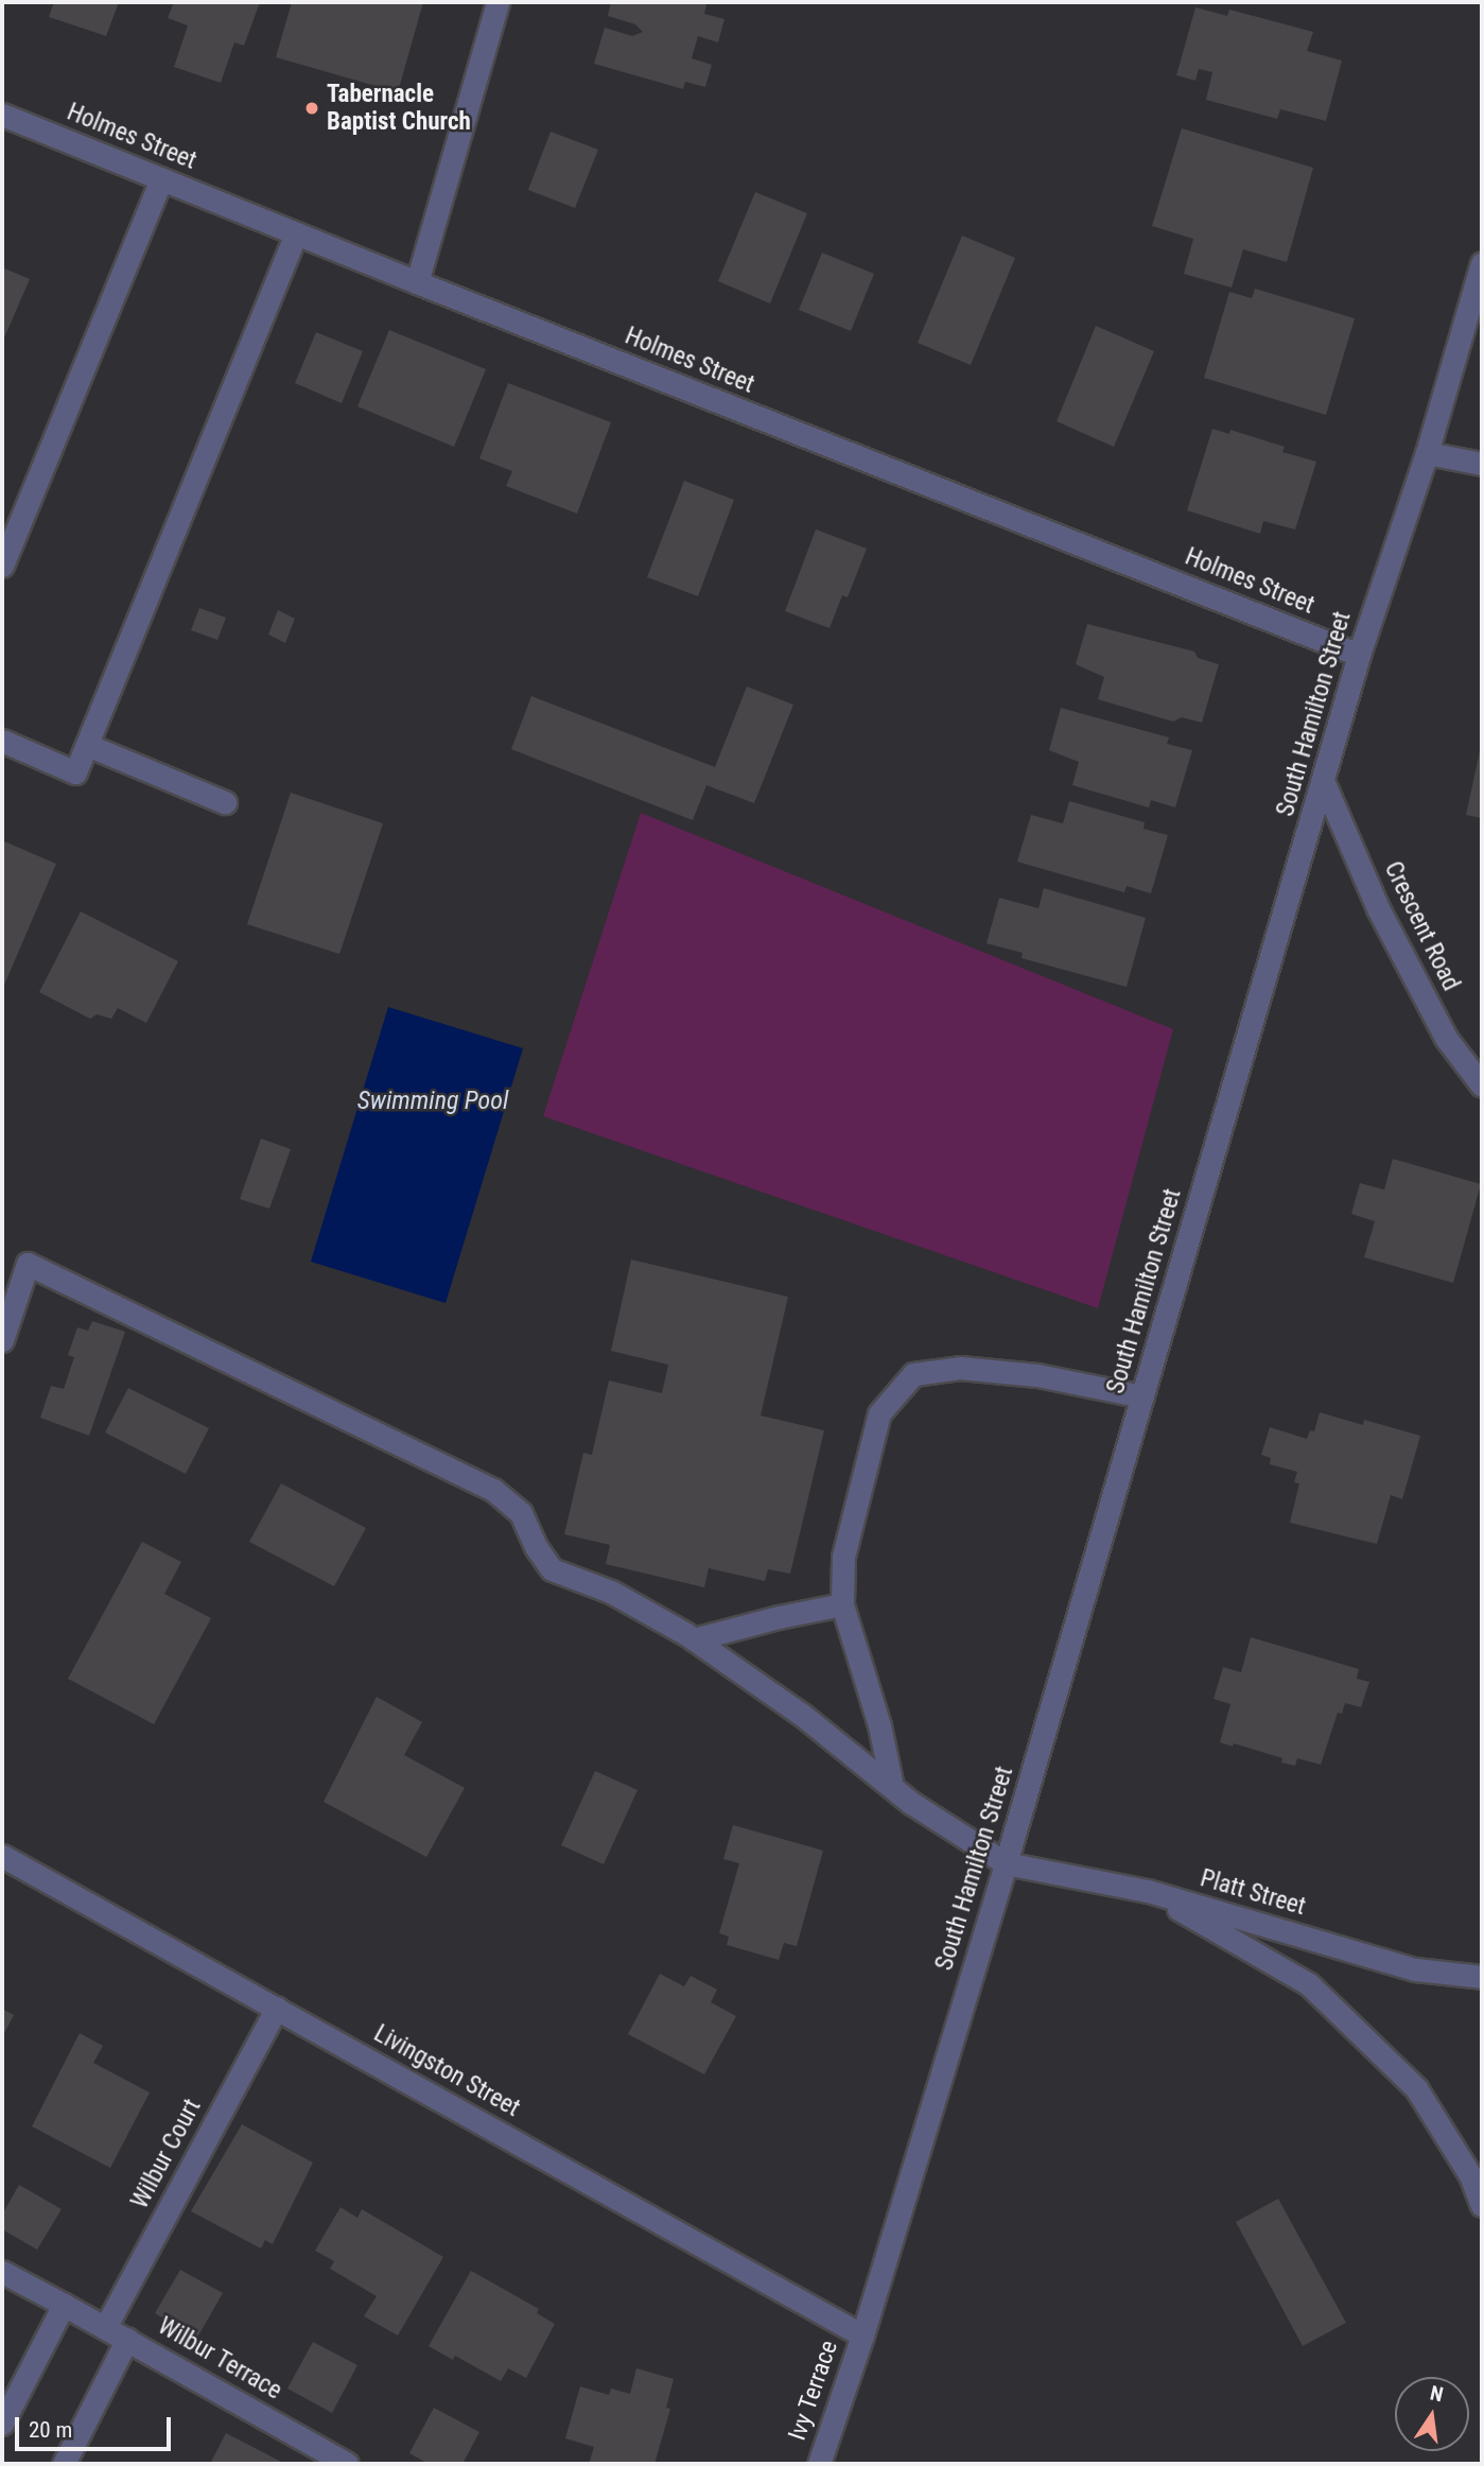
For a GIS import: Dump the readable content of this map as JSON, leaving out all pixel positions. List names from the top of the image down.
{
  "streets": {
    "street": [
      "Holmes Street",
      "South Hamilton Street",
      "Crescent Road",
      "Platt Street",
      "Livingston Street",
      "Wilbur Court",
      "Wilbur Terrace",
      "Ivy Terrace"
    ]
  },
  "crossings": [
    ["Holmes Street", "South Hamilton Street"],
    ["South Hamilton Street", "Crescent Road"],
    ["South Hamilton Street", "Platt Street"],
    ["South Hamilton Street", "Livingston Street"],
    ["South Hamilton Street", "Ivy Terrace"],
    ["Livingston Street", "Wilbur Court"],
    ["Livingston Street", "Ivy Terrace"],
    ["Wilbur Court", "Wilbur Terrace"]
  ],
  "water": ["Swimming Pool"],
  "places": ["Tabernacle Baptist Church"],
  "scale_bar": "20 m",
  "north": "top"
}
